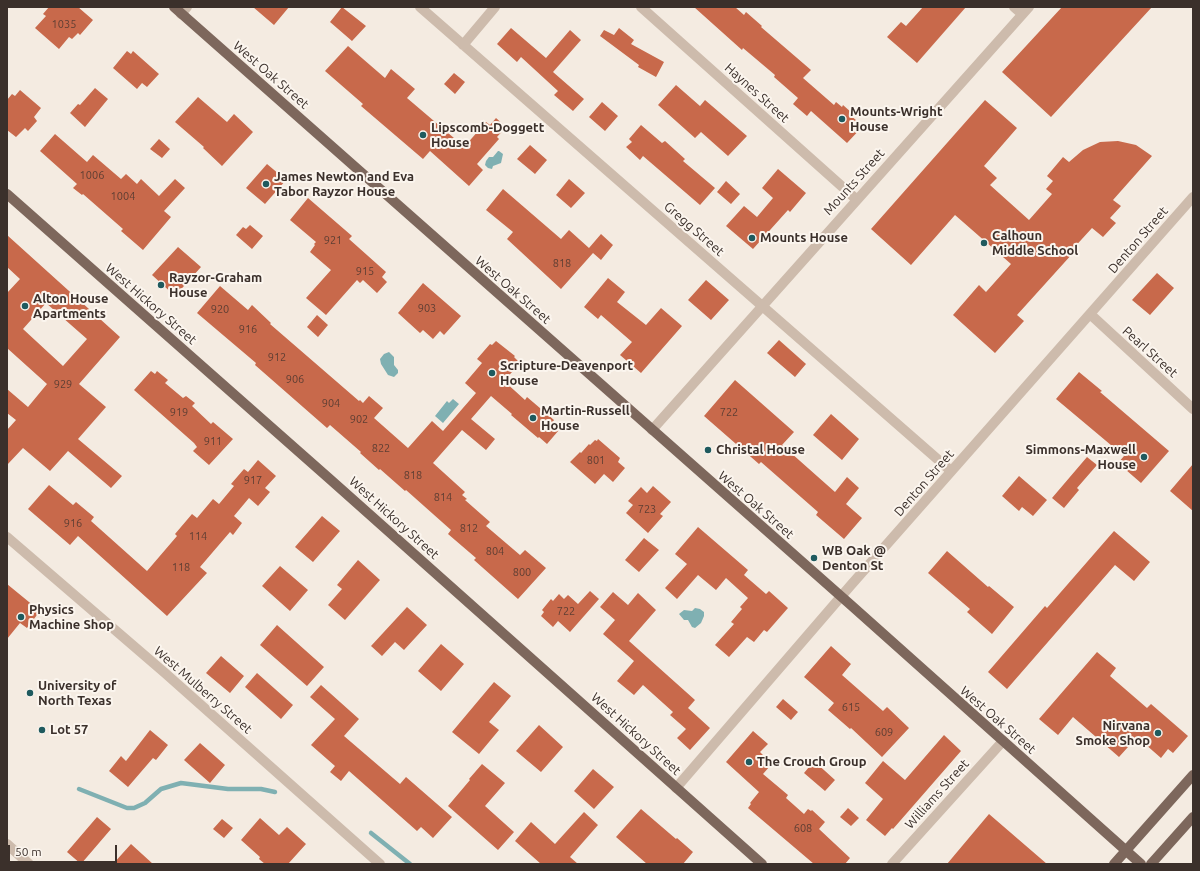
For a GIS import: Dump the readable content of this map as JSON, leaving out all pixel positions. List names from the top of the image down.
{
  "streets": {
    "main road": ["West Oak Street", "West Hickory Street"],
    "street": [
      "Haynes Street",
      "Mounts Street",
      "Gregg Street",
      "Denton Street",
      "Pearl Street",
      "West Mulberry Street",
      "Williams Street"
    ]
  },
  "crossings": [
    ["West Oak Street", "Mounts Street"],
    ["West Oak Street", "Denton Street"],
    ["West Oak Street", "Williams Street"],
    ["Haynes Street", "Mounts Street"],
    ["Mounts Street", "Gregg Street"],
    ["Gregg Street", "Denton Street"],
    ["Denton Street", "West Hickory Street"],
    ["Denton Street", "Pearl Street"]
  ],
  "places": [
    "Mounts-Wright House",
    "Lipscomb-Doggett House",
    "James Newton and Eva Tabor Rayzor House",
    "Mounts House",
    "Calhoun Middle School",
    "Rayzor-Graham House",
    "Alton House Apartments",
    "Scripture-Deavenport House",
    "Martin-Russell House",
    "Christal House",
    "Simmons-Maxwell House",
    "WB Oak @ Denton St",
    "Physics Machine Shop",
    "University of North Texas",
    "Lot 57",
    "Nirvana Smoke Shop",
    "The Crouch Group"
  ],
  "house_numbers": [
    "1035",
    "1006",
    "1004",
    "921",
    "818",
    "915",
    "903",
    "920",
    "916",
    "912",
    "906",
    "929",
    "904",
    "919",
    "722",
    "902",
    "911",
    "822",
    "801",
    "818",
    "917",
    "814",
    "723",
    "916",
    "812",
    "114",
    "804",
    "118",
    "800",
    "722",
    "615",
    "609",
    "608"
  ],
  "scale_bar": "50 m"
}
